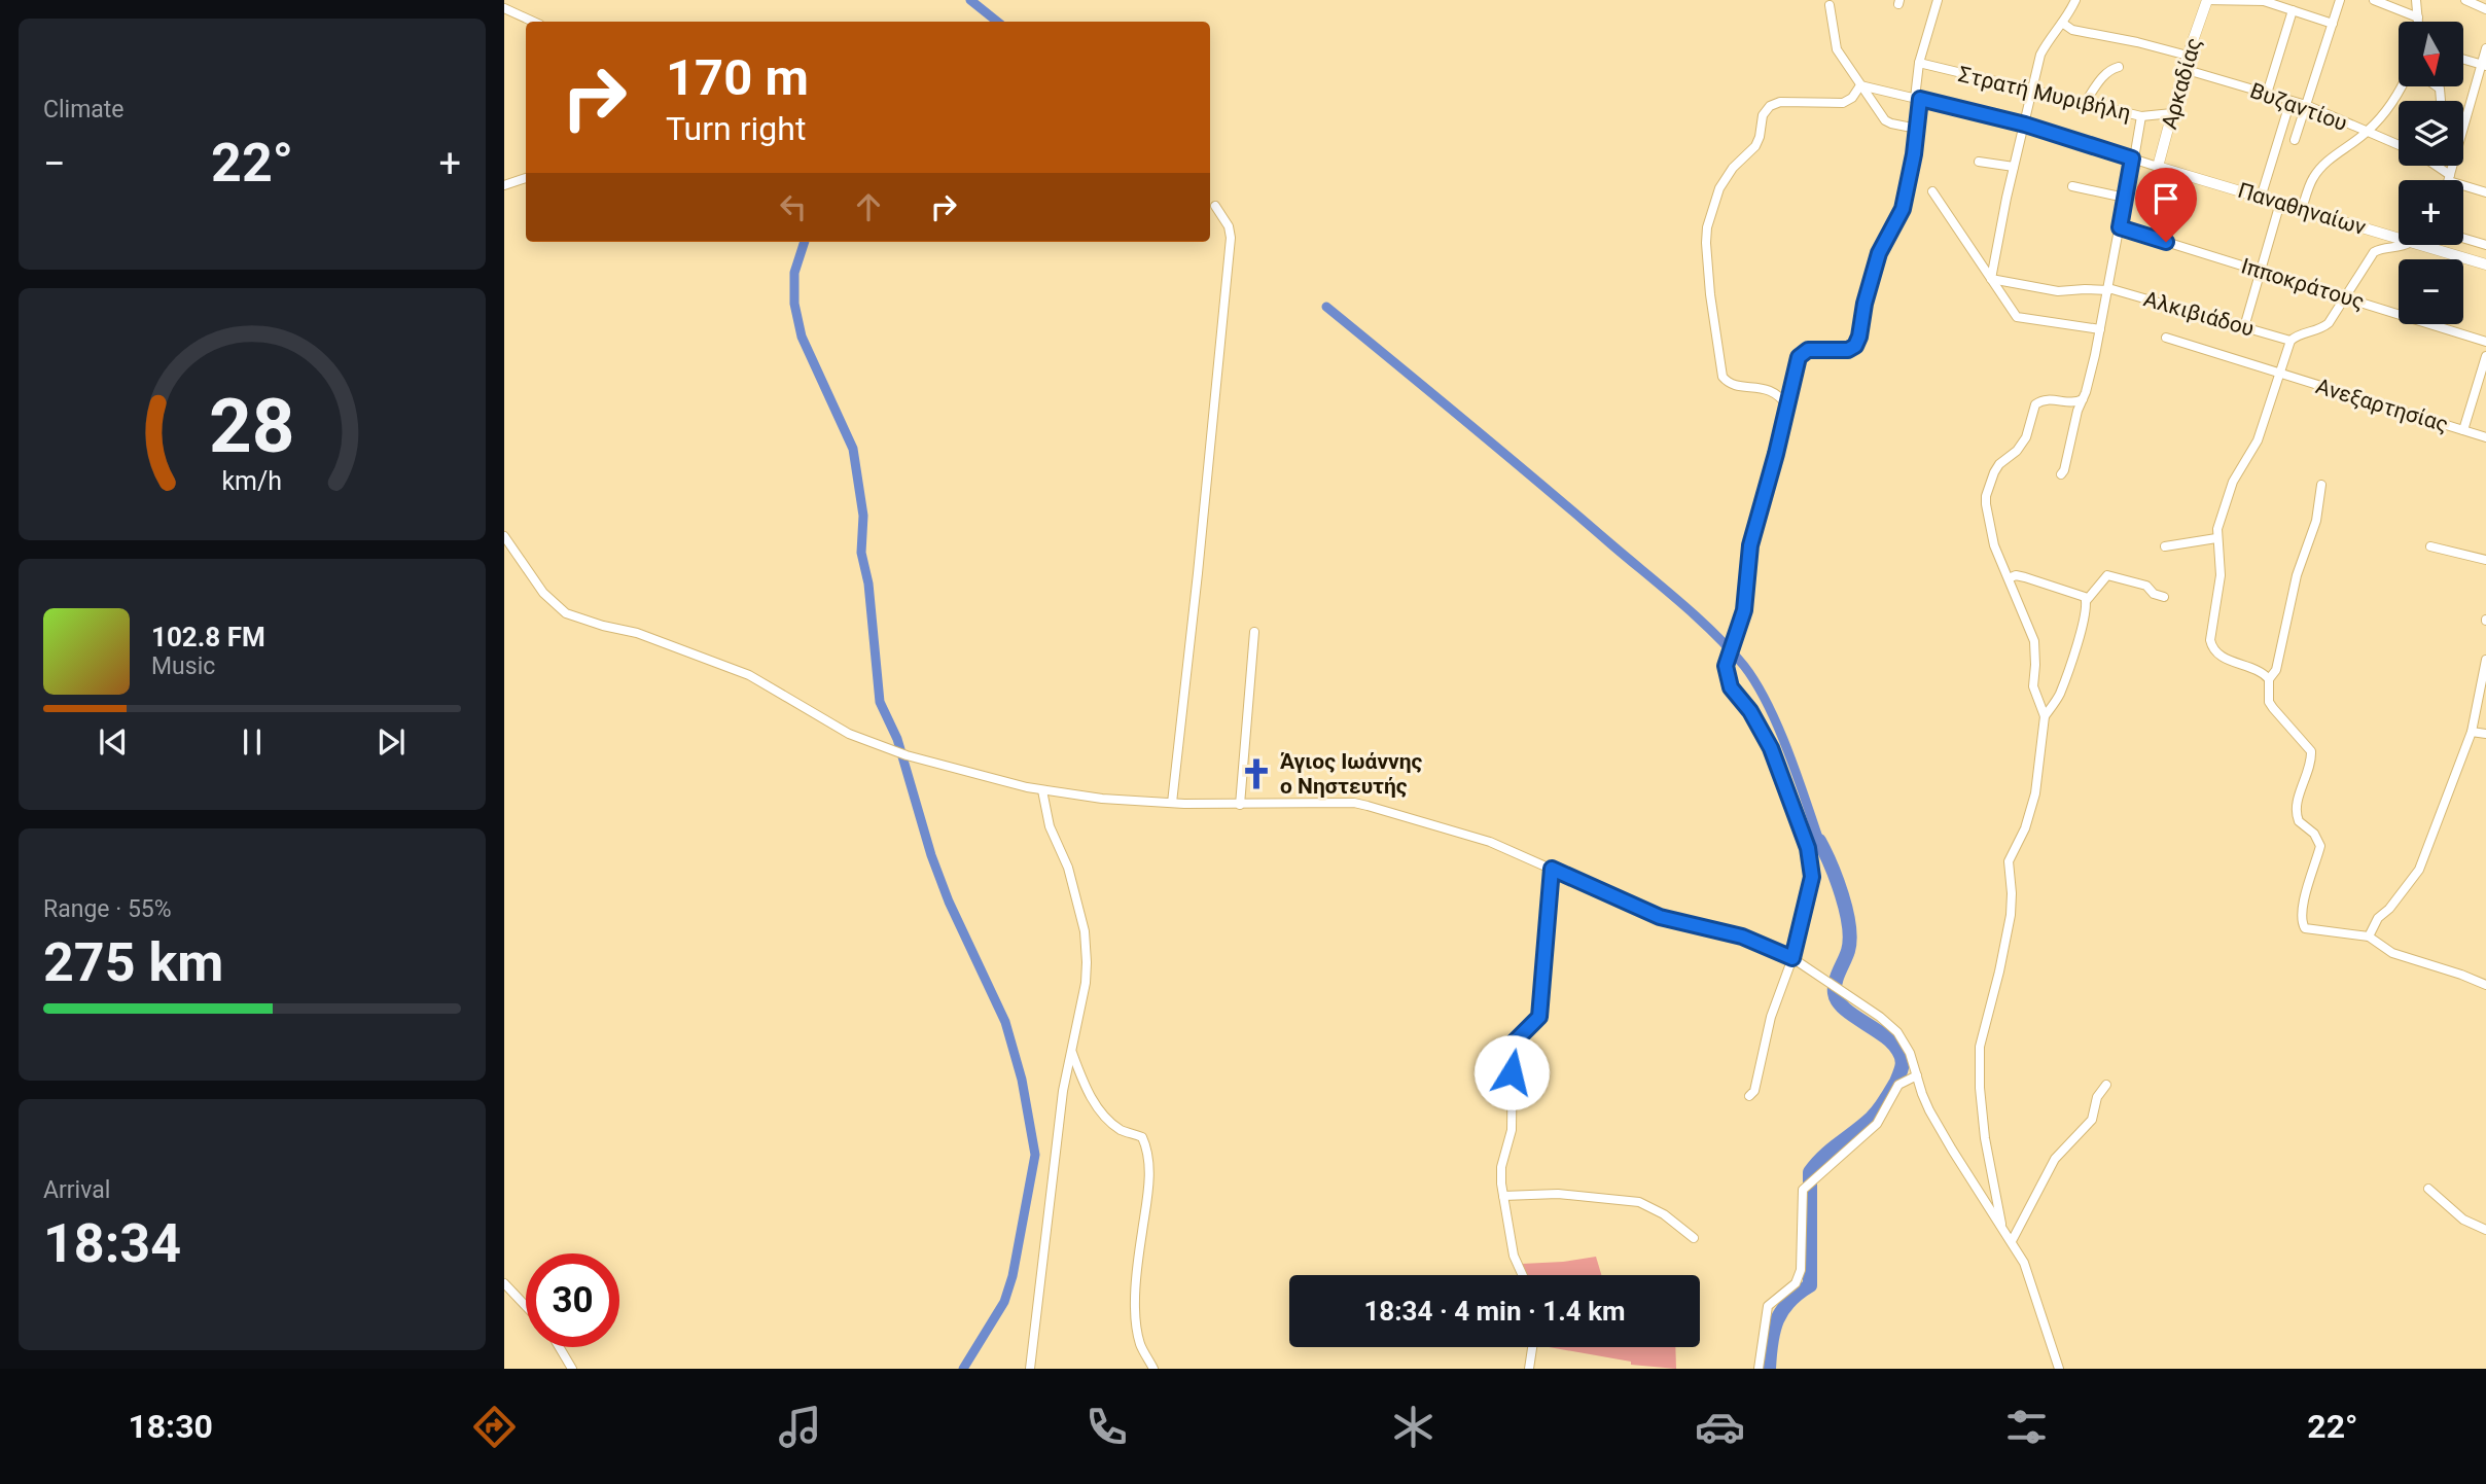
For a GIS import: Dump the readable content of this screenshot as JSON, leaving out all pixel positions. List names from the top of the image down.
{
  "streets": {
    "street": [
      "Αρκαδίας",
      "Στρατή Μυριβήλη",
      "Βυζαντίου",
      "Παναθηναίων",
      "Ιπποκράτους",
      "Αλκιβιάδου",
      "Ανεξαρτησίας"
    ]
  },
  "crossings": [
    ["Αρκαδίας", "Στρατή Μυριβήλη"],
    ["Αρκαδίας", "Βυζαντίου"],
    ["Αρκαδίας", "Παναθηναίων"]
  ],
  "places": {
    "church": ["Άγιος Ιωάννης ο Νηστευτής"]
  },
  "north": "bottom",
  "page": {
    "tile": [
      "Climate",
      ["Range · 55%", "275 km"],
      ["Arrival", "18:34"]
    ],
    "map_buttons": ["+", "−"],
    "turn": ["170 m", "Turn right"],
    "heat": ["−", "22°", "+"],
    "song": ["102.8 FM", "Music"],
    "limit": "30",
    "trip": "18:34 · 4 min · 1.4 km",
    "tabs": ["18:30", "22°"],
    "gauge": ["28", "km/h"]
  }
}
